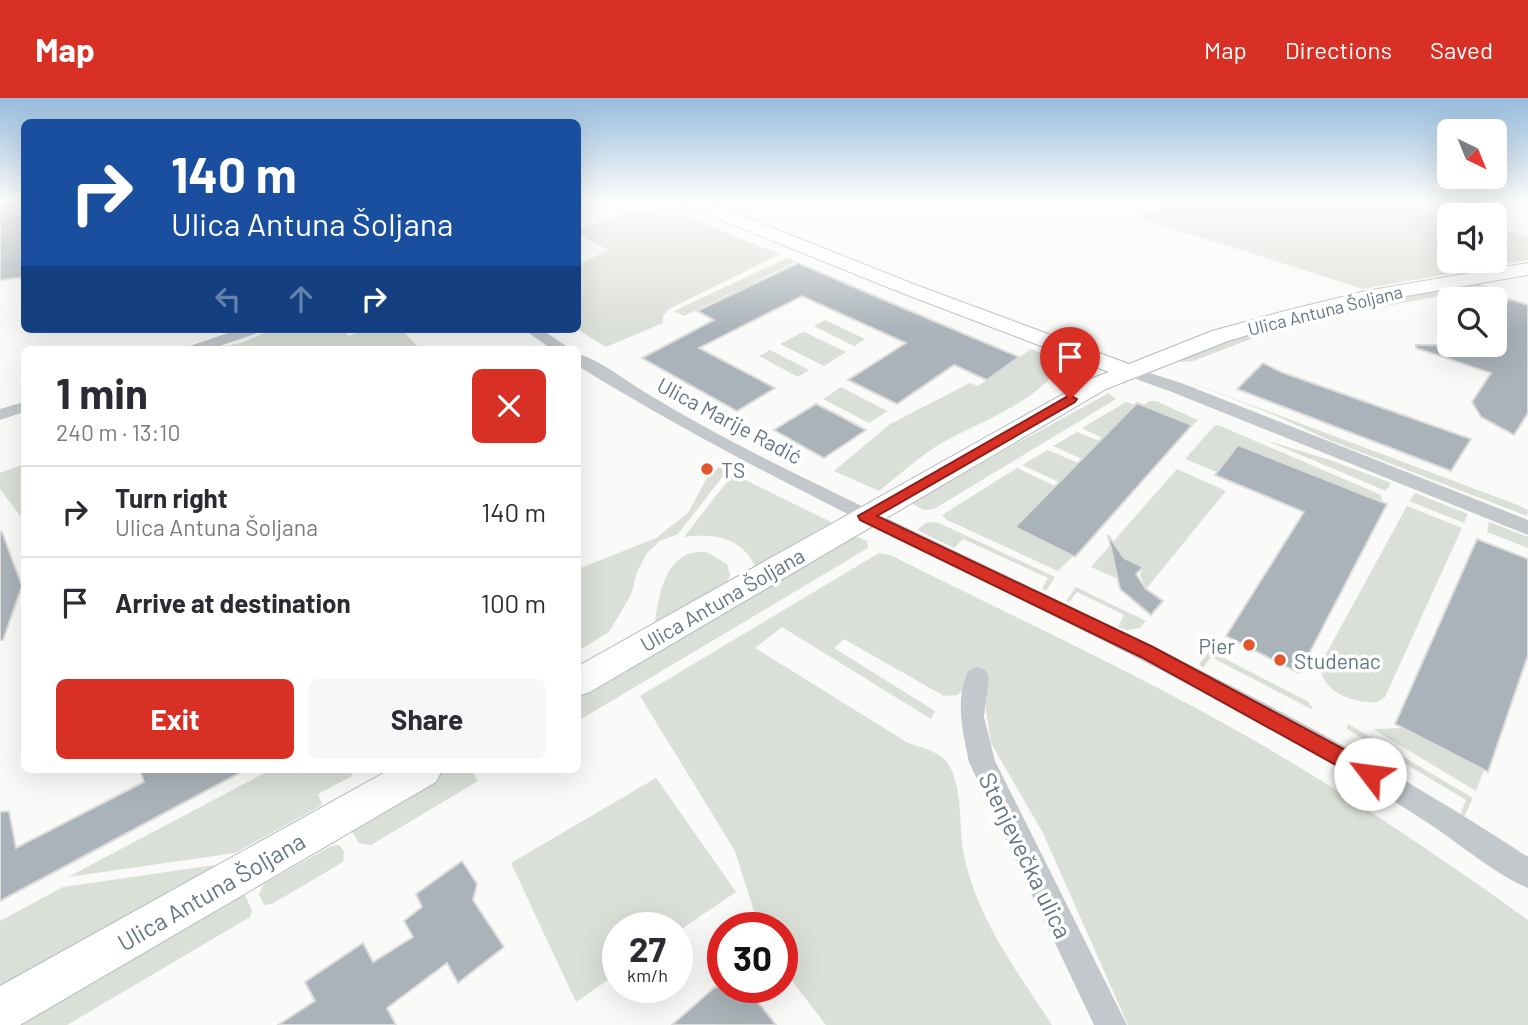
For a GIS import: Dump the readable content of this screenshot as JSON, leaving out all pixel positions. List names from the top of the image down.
{
  "streets": {
    "street": ["Ulica Antuna Šoljana", "Ulica Marije Radić", "Stenjevečka ulica"]
  },
  "crossings": [
    ["Ulica Antuna Šoljana", "Ulica Marije Radić"]
  ],
  "places": ["TS", "Pier", "Studenac"],
  "north": "bottom right",
  "page": {
    "header": "Map",
    "nav": ["Map", "Directions", "Saved"],
    "turn": ["140 m", "Ulica Antuna Šoljana"],
    "heading": ["1 min", "240 m · 13:10"],
    "list": [
      {
        "name": "Turn right",
        "note": "Ulica Antuna Šoljana",
        "value": "140 m"
      },
      {
        "name": "Arrive at destination",
        "value": "100 m"
      }
    ],
    "buttons": ["Exit", "Share"],
    "speed": "27 km/h",
    "limit": "30"
  }
}
